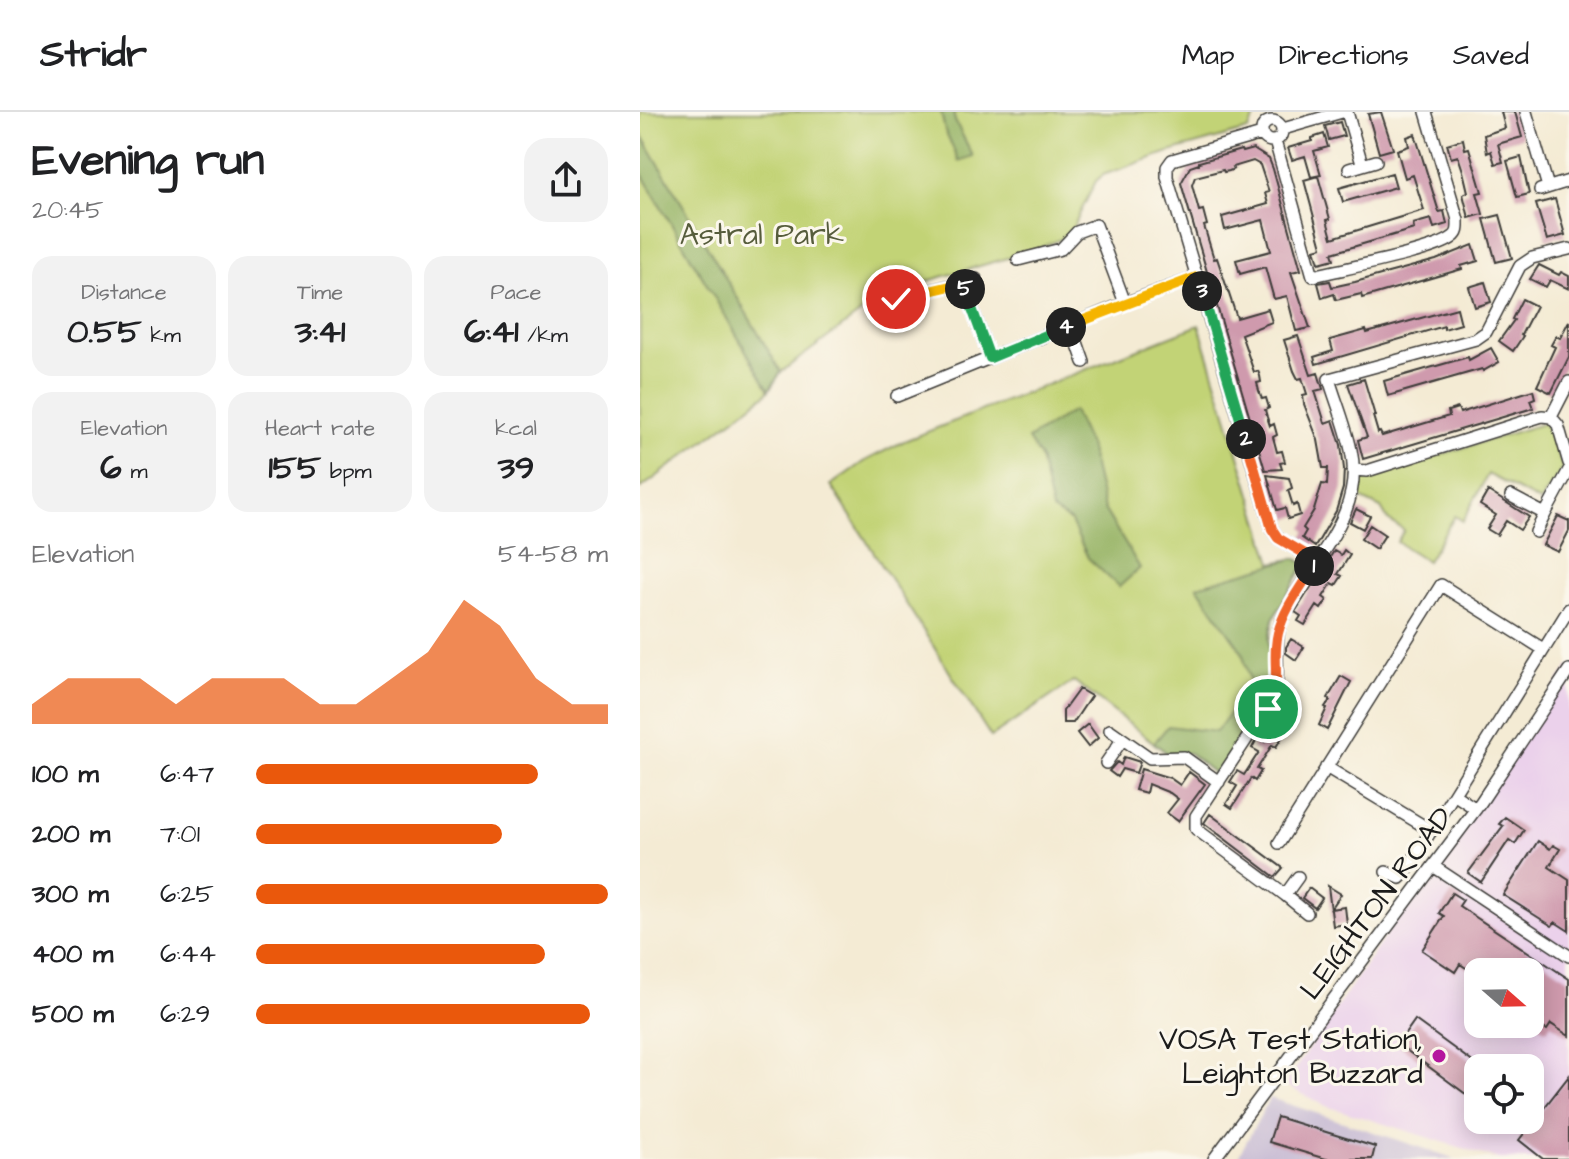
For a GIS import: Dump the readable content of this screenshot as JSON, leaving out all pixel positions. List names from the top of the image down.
{
  "streets": {
    "street": ["LEIGHTON ROAD"]
  },
  "parks": ["Astral Park"],
  "places": ["VOSA Test Station, Leighton Buzzard"],
  "north": "right",
  "page": {
    "header": "Stridr",
    "nav": ["Map", "Directions", "Saved"],
    "heading": ["Evening run", "20:45"],
    "stats": [
      ["Distance", "0.55 km"],
      ["Time", "3:41"],
      ["Pace", "6:41 /km"],
      ["Elevation", "6 m"],
      ["Heart rate", "155 bpm"],
      ["kcal", "39"]
    ],
    "pins": [
      "5",
      "3",
      "4",
      "2",
      "1"
    ],
    "chart": ["Elevation", "54–58 m"],
    "list": [
      {
        "name": "100 m",
        "note": "6:47"
      },
      {
        "name": "200 m",
        "note": "7:01"
      },
      {
        "name": "300 m",
        "note": "6:25"
      },
      {
        "name": "400 m",
        "note": "6:44"
      },
      {
        "name": "500 m",
        "note": "6:29"
      }
    ]
  }
}
